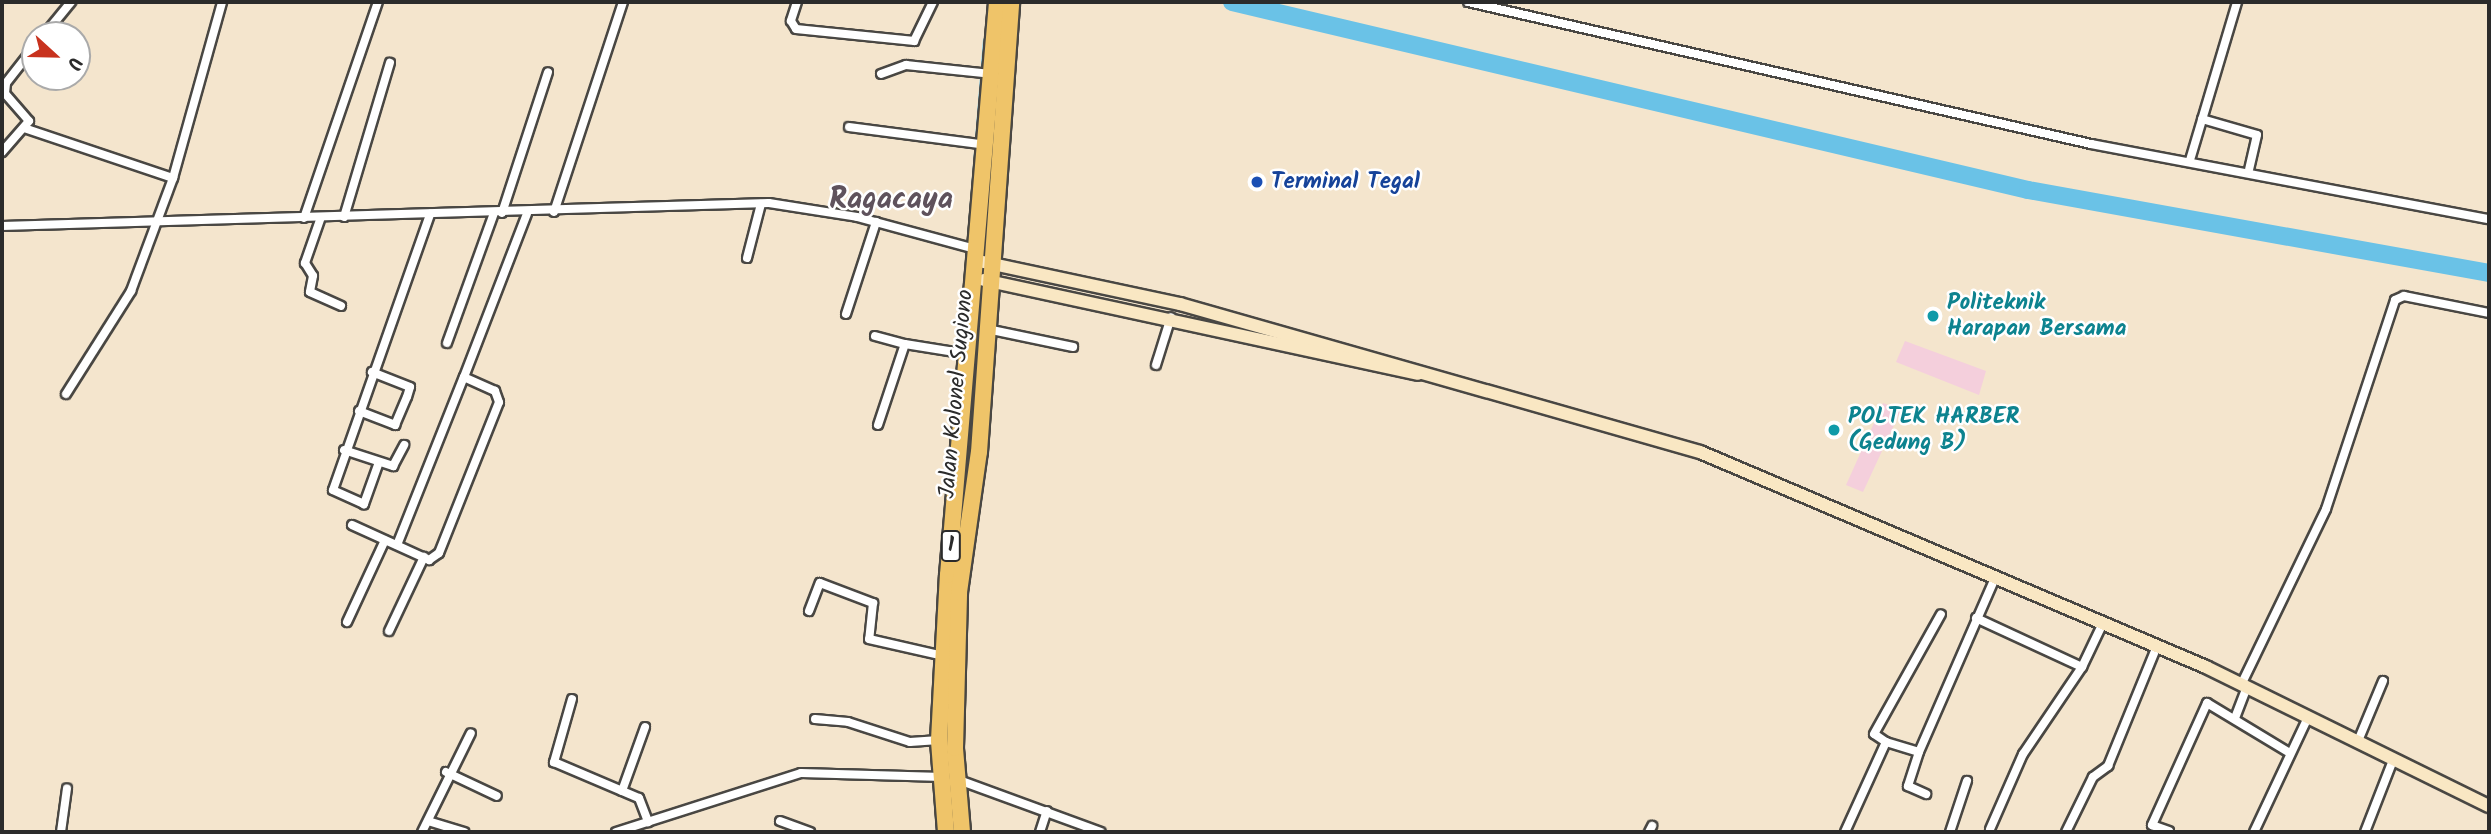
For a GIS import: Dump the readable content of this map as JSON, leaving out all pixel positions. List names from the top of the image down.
{
  "streets": {
    "highway": ["Jalan Kolonel Sugiono", "1"]
  },
  "crossings": [
    ["Jalan Kolonel Sugiono", "1"]
  ],
  "districts": ["Ragacaya"],
  "places": ["Terminal Tegal", "Politeknik Harapan Bersama", "POLTEK HARBER (Gedung B)"],
  "north": "right"
}
